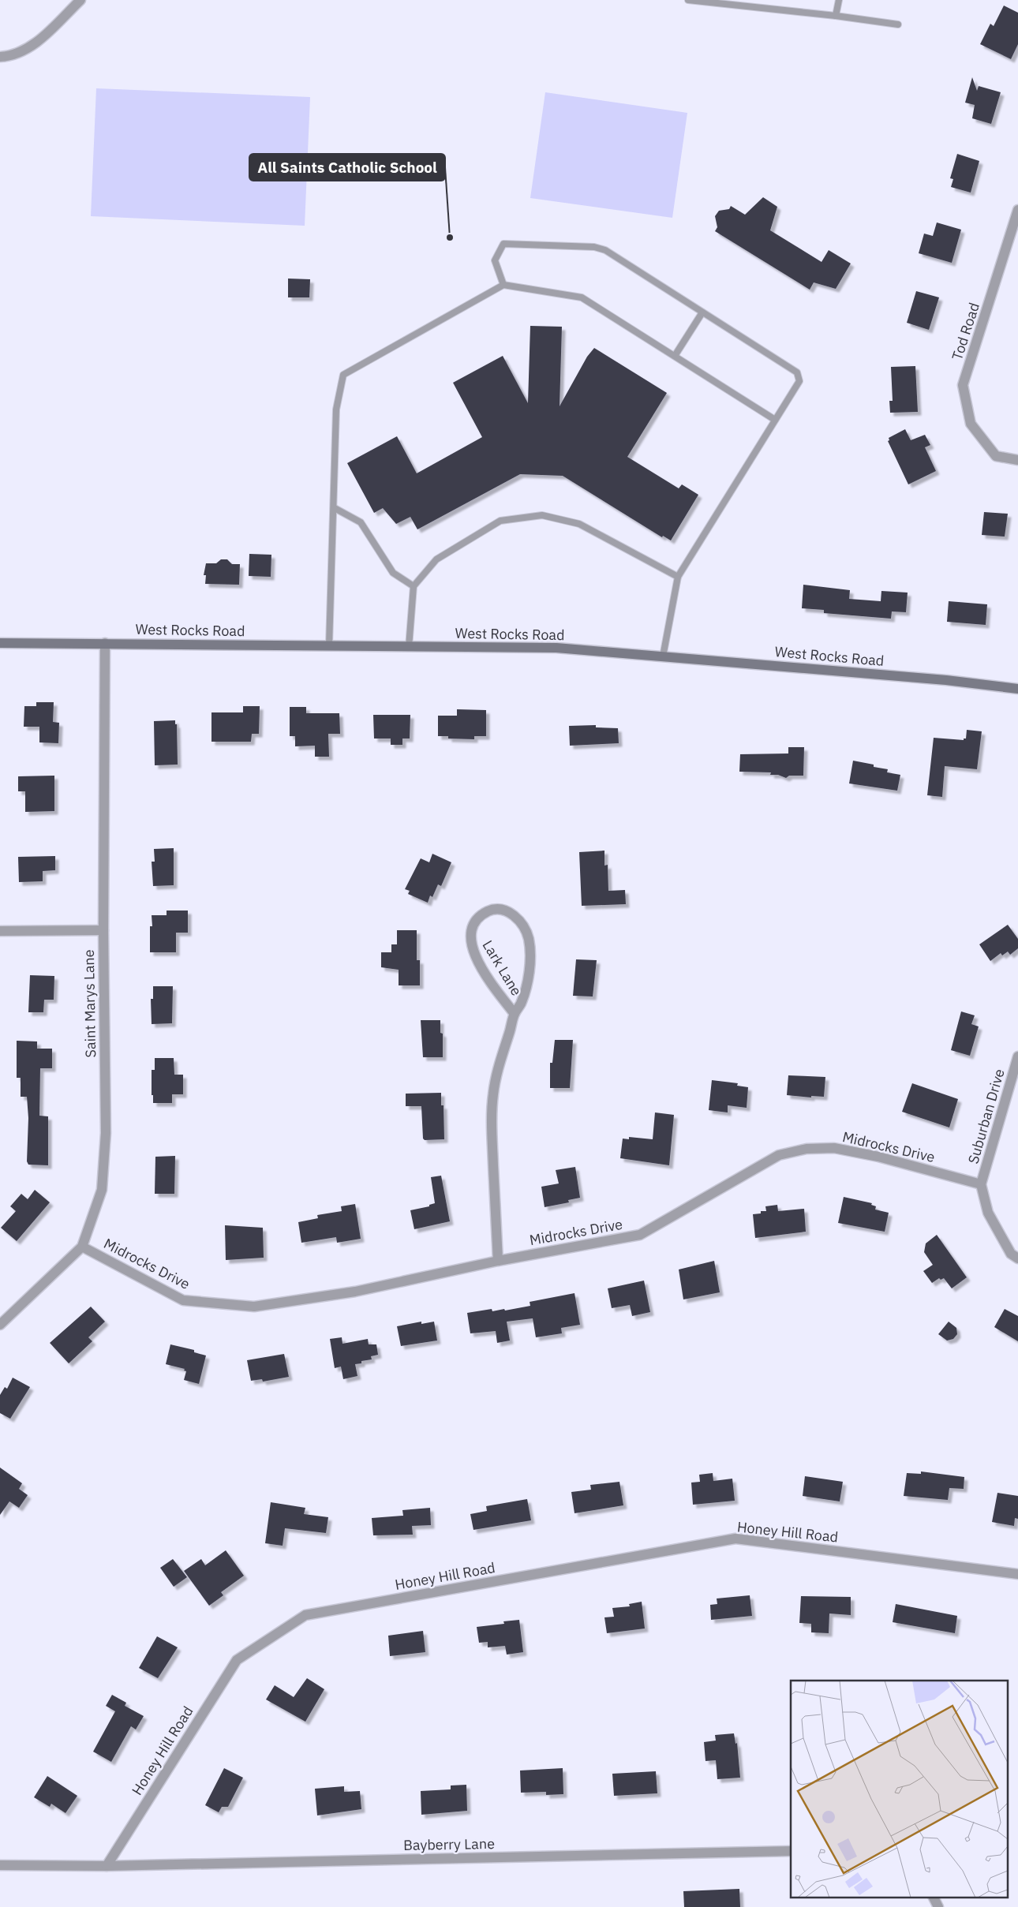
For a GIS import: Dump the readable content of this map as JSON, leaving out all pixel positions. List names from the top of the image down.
{
  "streets": {
    "main road": ["West Rocks Road"],
    "street": [
      "Tod Road",
      "Lark Lane",
      "Saint Marys Lane",
      "Suburban Drive",
      "Midrocks Drive",
      "Honey Hill Road",
      "Bayberry Lane"
    ]
  },
  "crossings": [
    ["West Rocks Road", "Saint Marys Lane"],
    ["Lark Lane", "Midrocks Drive"],
    ["Saint Marys Lane", "Midrocks Drive"],
    ["Suburban Drive", "Midrocks Drive"],
    ["Honey Hill Road", "Bayberry Lane"]
  ],
  "places": ["All Saints Catholic School"]
}
